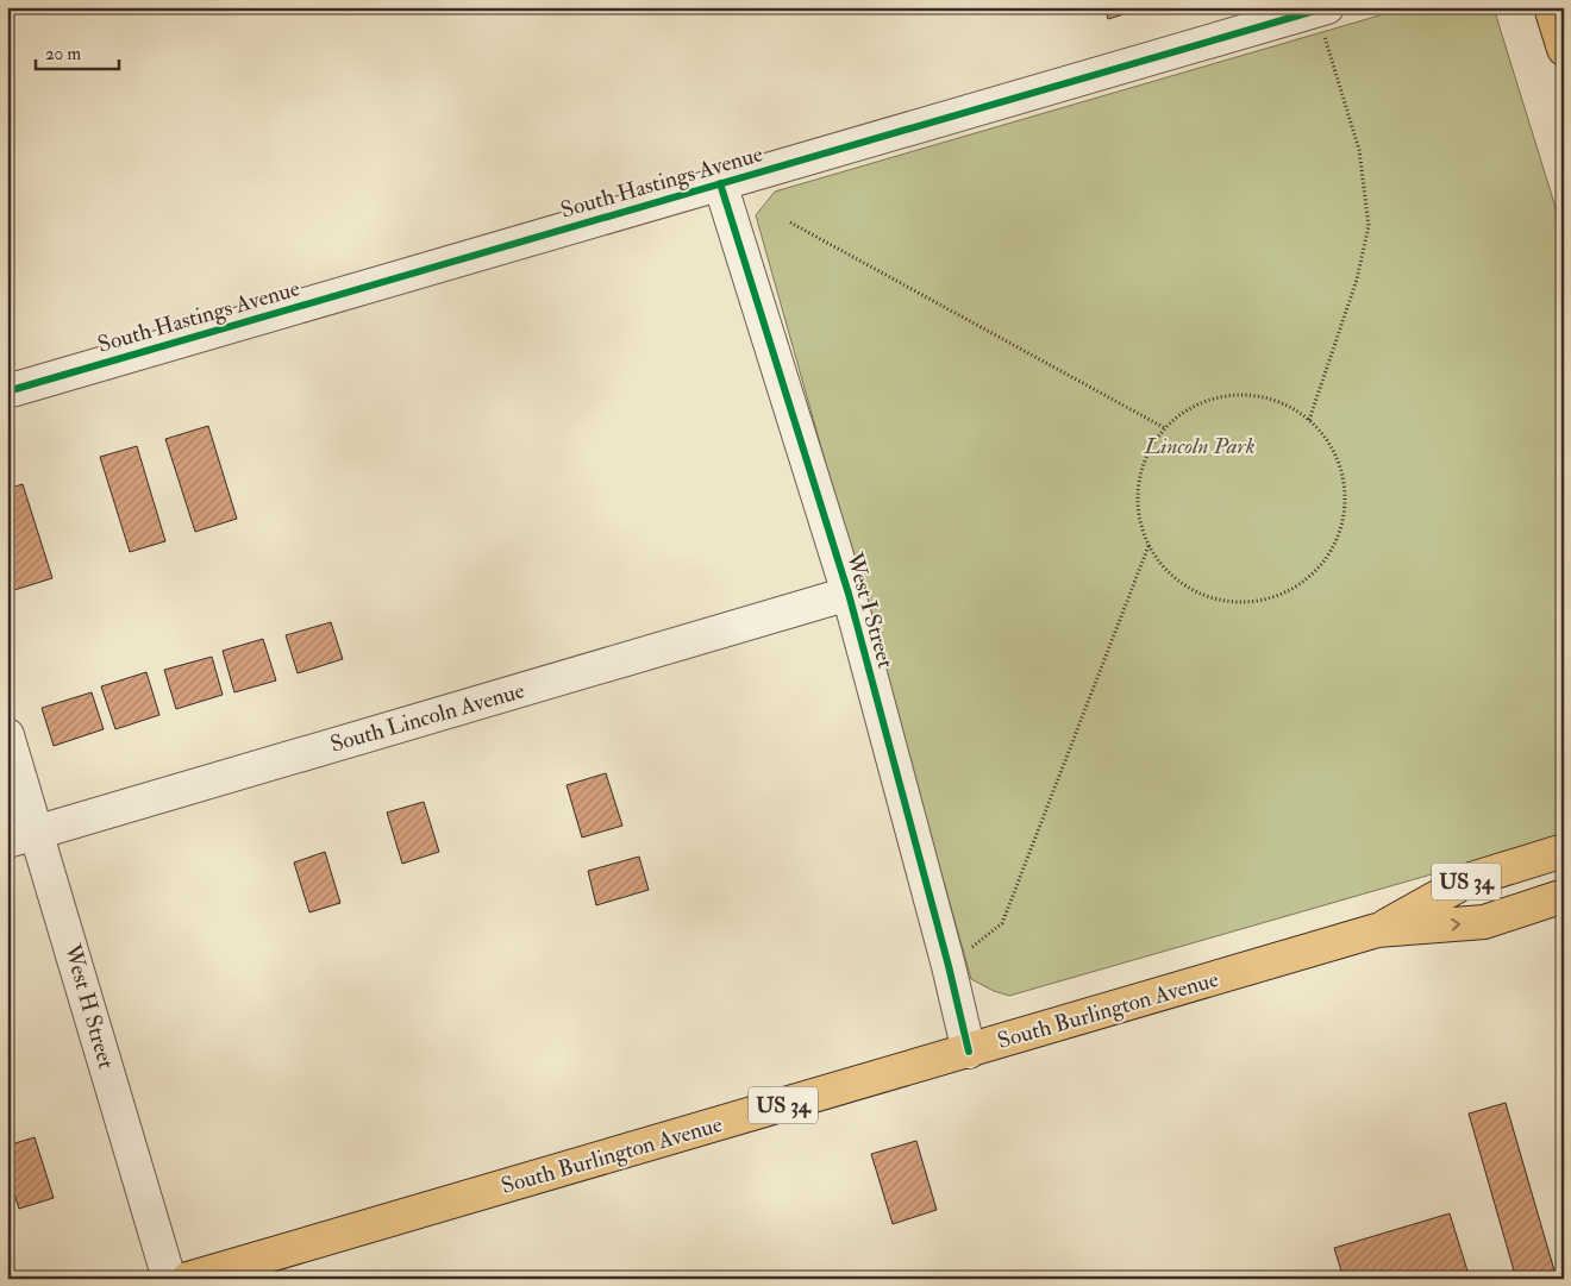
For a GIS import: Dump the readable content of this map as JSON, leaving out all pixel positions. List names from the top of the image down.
{
  "streets": {
    "main road": ["US 34", "South Burlington Avenue"],
    "street": [
      "South Hastings Avenue",
      "West I Street",
      "South Lincoln Avenue",
      "West H Street"
    ]
  },
  "crossings": [
    ["South Hastings Avenue", "West I Street"],
    ["West I Street", "South Lincoln Avenue"],
    ["West I Street", "South Burlington Avenue"],
    ["South Lincoln Avenue", "West H Street"]
  ],
  "parks": ["Lincoln Park"],
  "scale_bar": "20 m"
}
